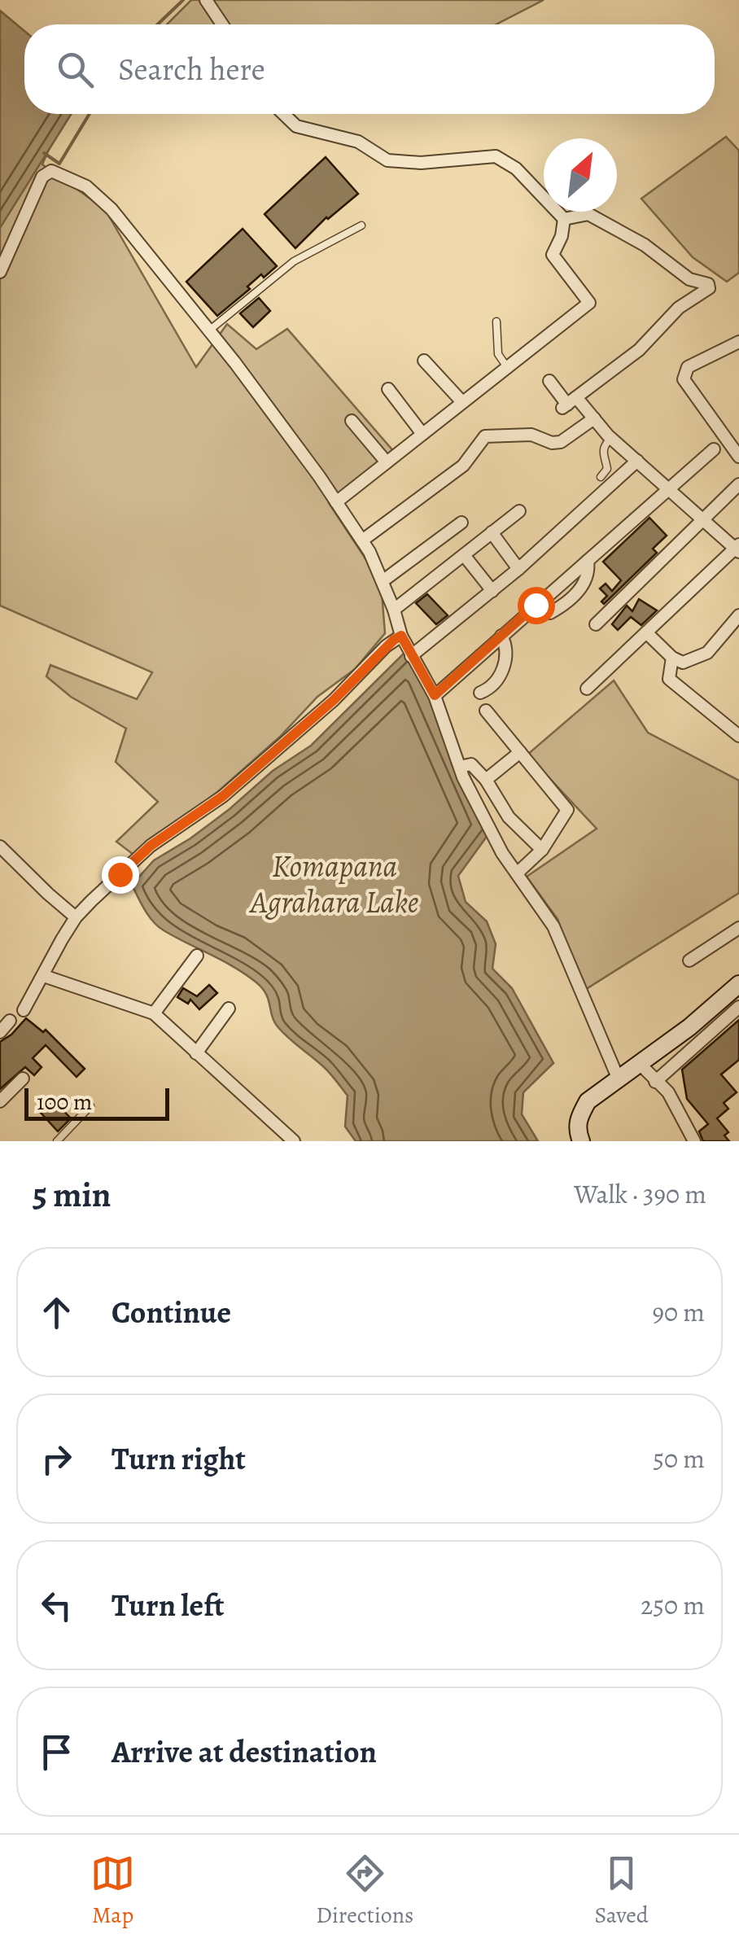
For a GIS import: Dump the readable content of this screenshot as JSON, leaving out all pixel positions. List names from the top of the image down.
{
  "water": ["Komapana Agrahara Lake"],
  "scale_bar": "100 m",
  "north": "top right",
  "page": {
    "search": "Search here",
    "scale": "100 m",
    "heading": ["5 min", "Walk · 390 m"],
    "list": [
      ["Continue", "90 m"],
      ["Turn right", "50 m"],
      ["Turn left", "250 m"],
      "Arrive at destination"
    ],
    "nav": ["Map", "Directions", "Saved"]
  }
}
